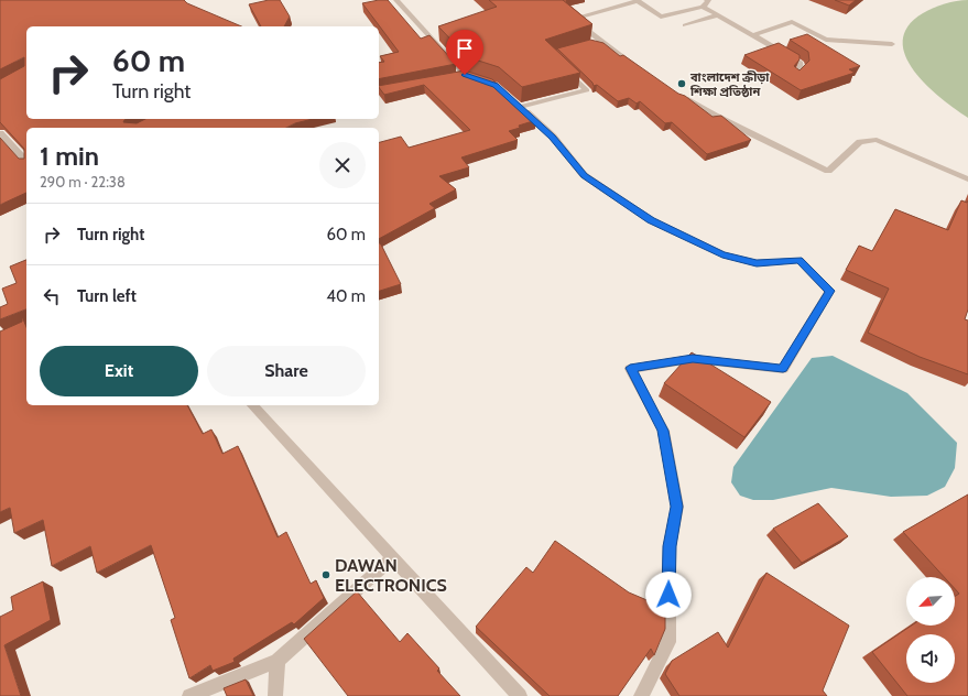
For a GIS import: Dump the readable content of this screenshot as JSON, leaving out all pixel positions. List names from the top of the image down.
{
  "places": ["বাংলাদেশ ক্রীড়া শিক্ষা প্রতিষ্ঠান", "DAWAN ELECTRONICS"],
  "north": "bottom left",
  "page": {
    "turn": ["60 m", "Turn right"],
    "heading": ["1 min", "290 m · 22:38"],
    "list": [
      {
        "name": "Turn right",
        "value": "60 m"
      },
      {
        "name": "Turn left",
        "value": "40 m"
      }
    ],
    "buttons": ["Exit", "Share"]
  }
}
